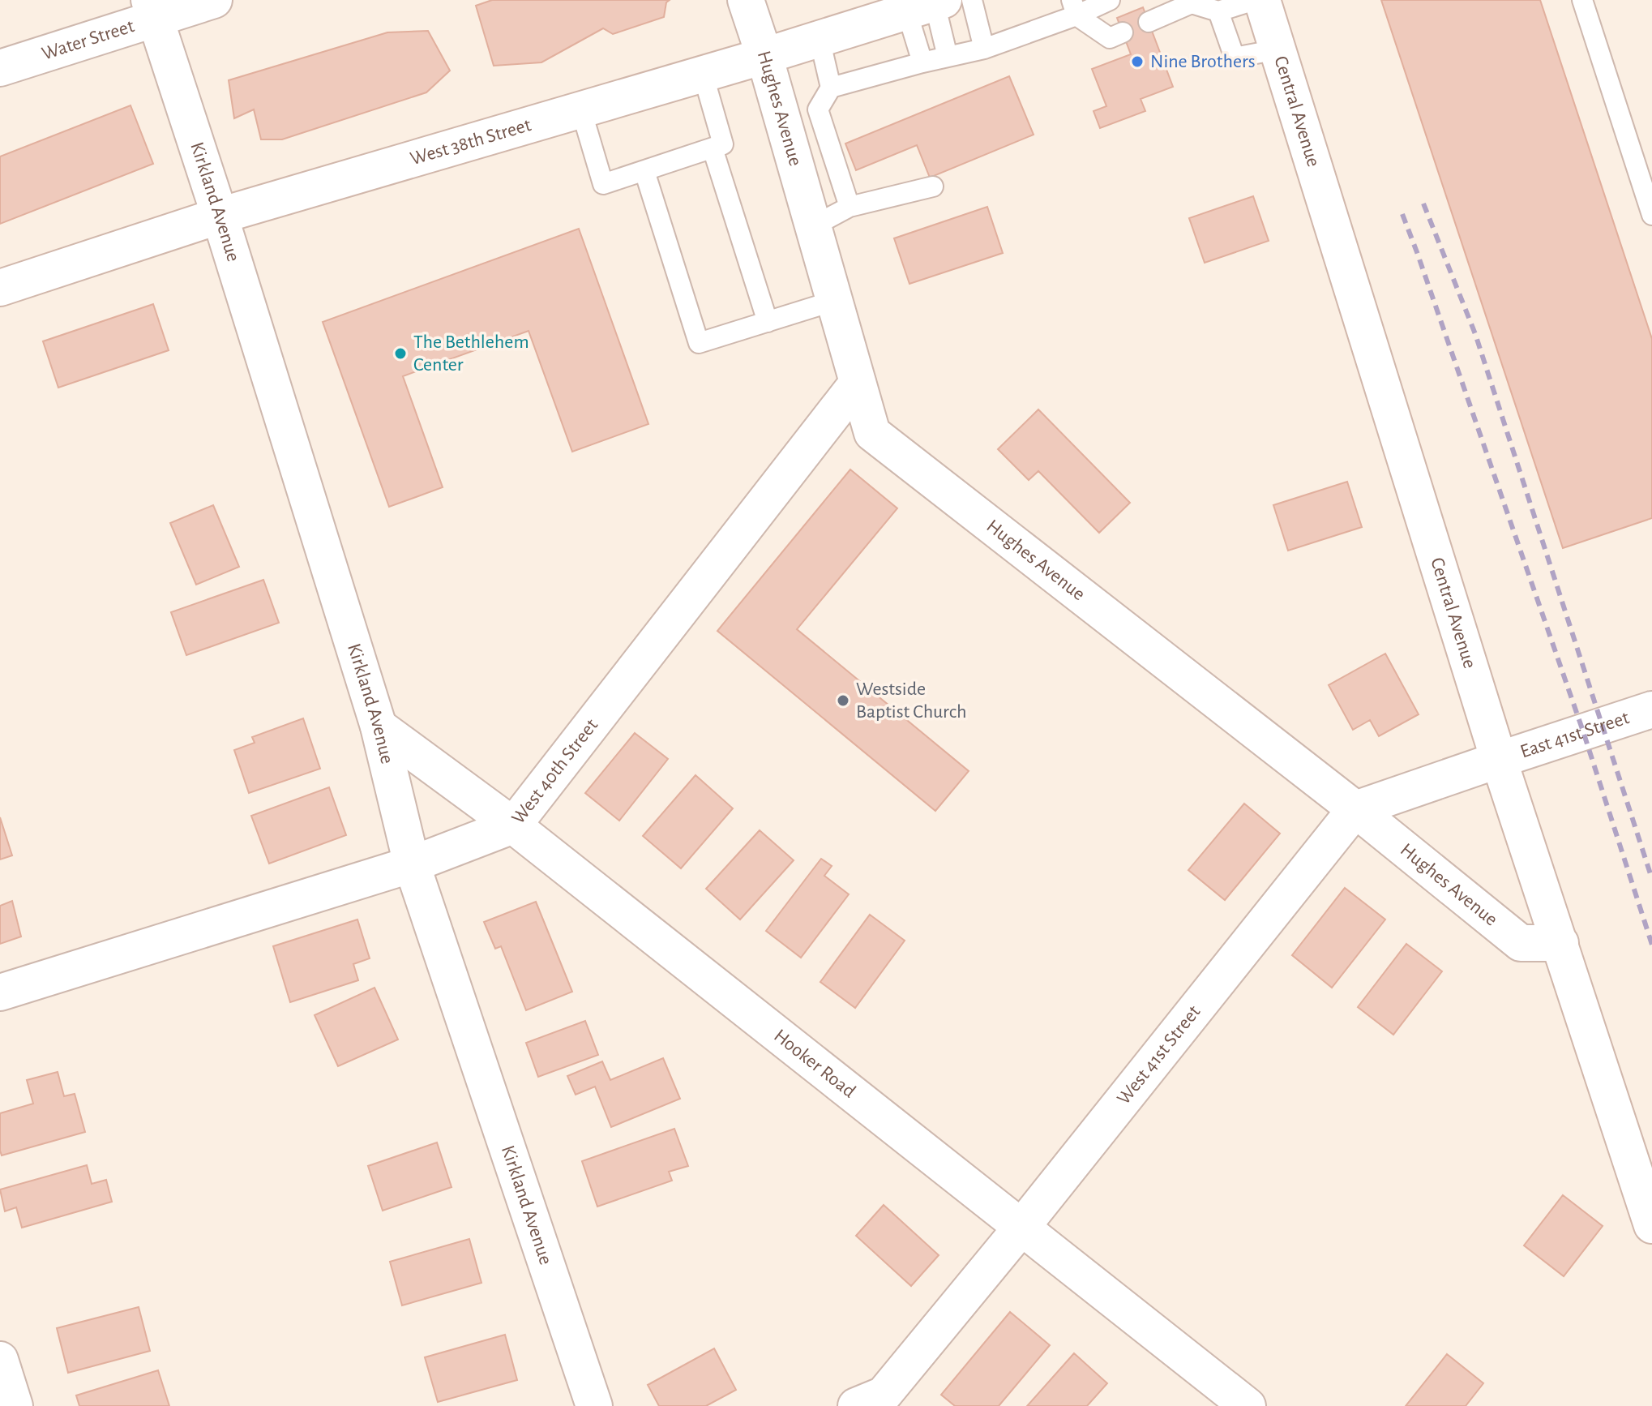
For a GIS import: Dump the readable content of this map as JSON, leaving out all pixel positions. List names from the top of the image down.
{
  "streets": {
    "street": [
      "Water Street",
      "Hughes Avenue",
      "Central Avenue",
      "West 38th Street",
      "Kirkland Avenue",
      "East 41st Street",
      "West 40th Street",
      "West 41st Street",
      "Hooker Road"
    ]
  },
  "crossings": [
    ["Water Street", "Kirkland Avenue"],
    ["Hughes Avenue", "Central Avenue"],
    ["Hughes Avenue", "West 38th Street"],
    ["Hughes Avenue", "West 40th Street"],
    ["Hughes Avenue", "West 41st Street"],
    ["Central Avenue", "East 41st Street"],
    ["West 38th Street", "Kirkland Avenue"],
    ["Kirkland Avenue", "West 40th Street"],
    ["Kirkland Avenue", "Hooker Road"],
    ["West 40th Street", "Hooker Road"],
    ["West 41st Street", "Hooker Road"]
  ],
  "places": ["Nine Brothers", "The Bethlehem Center", "Westside Baptist Church"]
}
